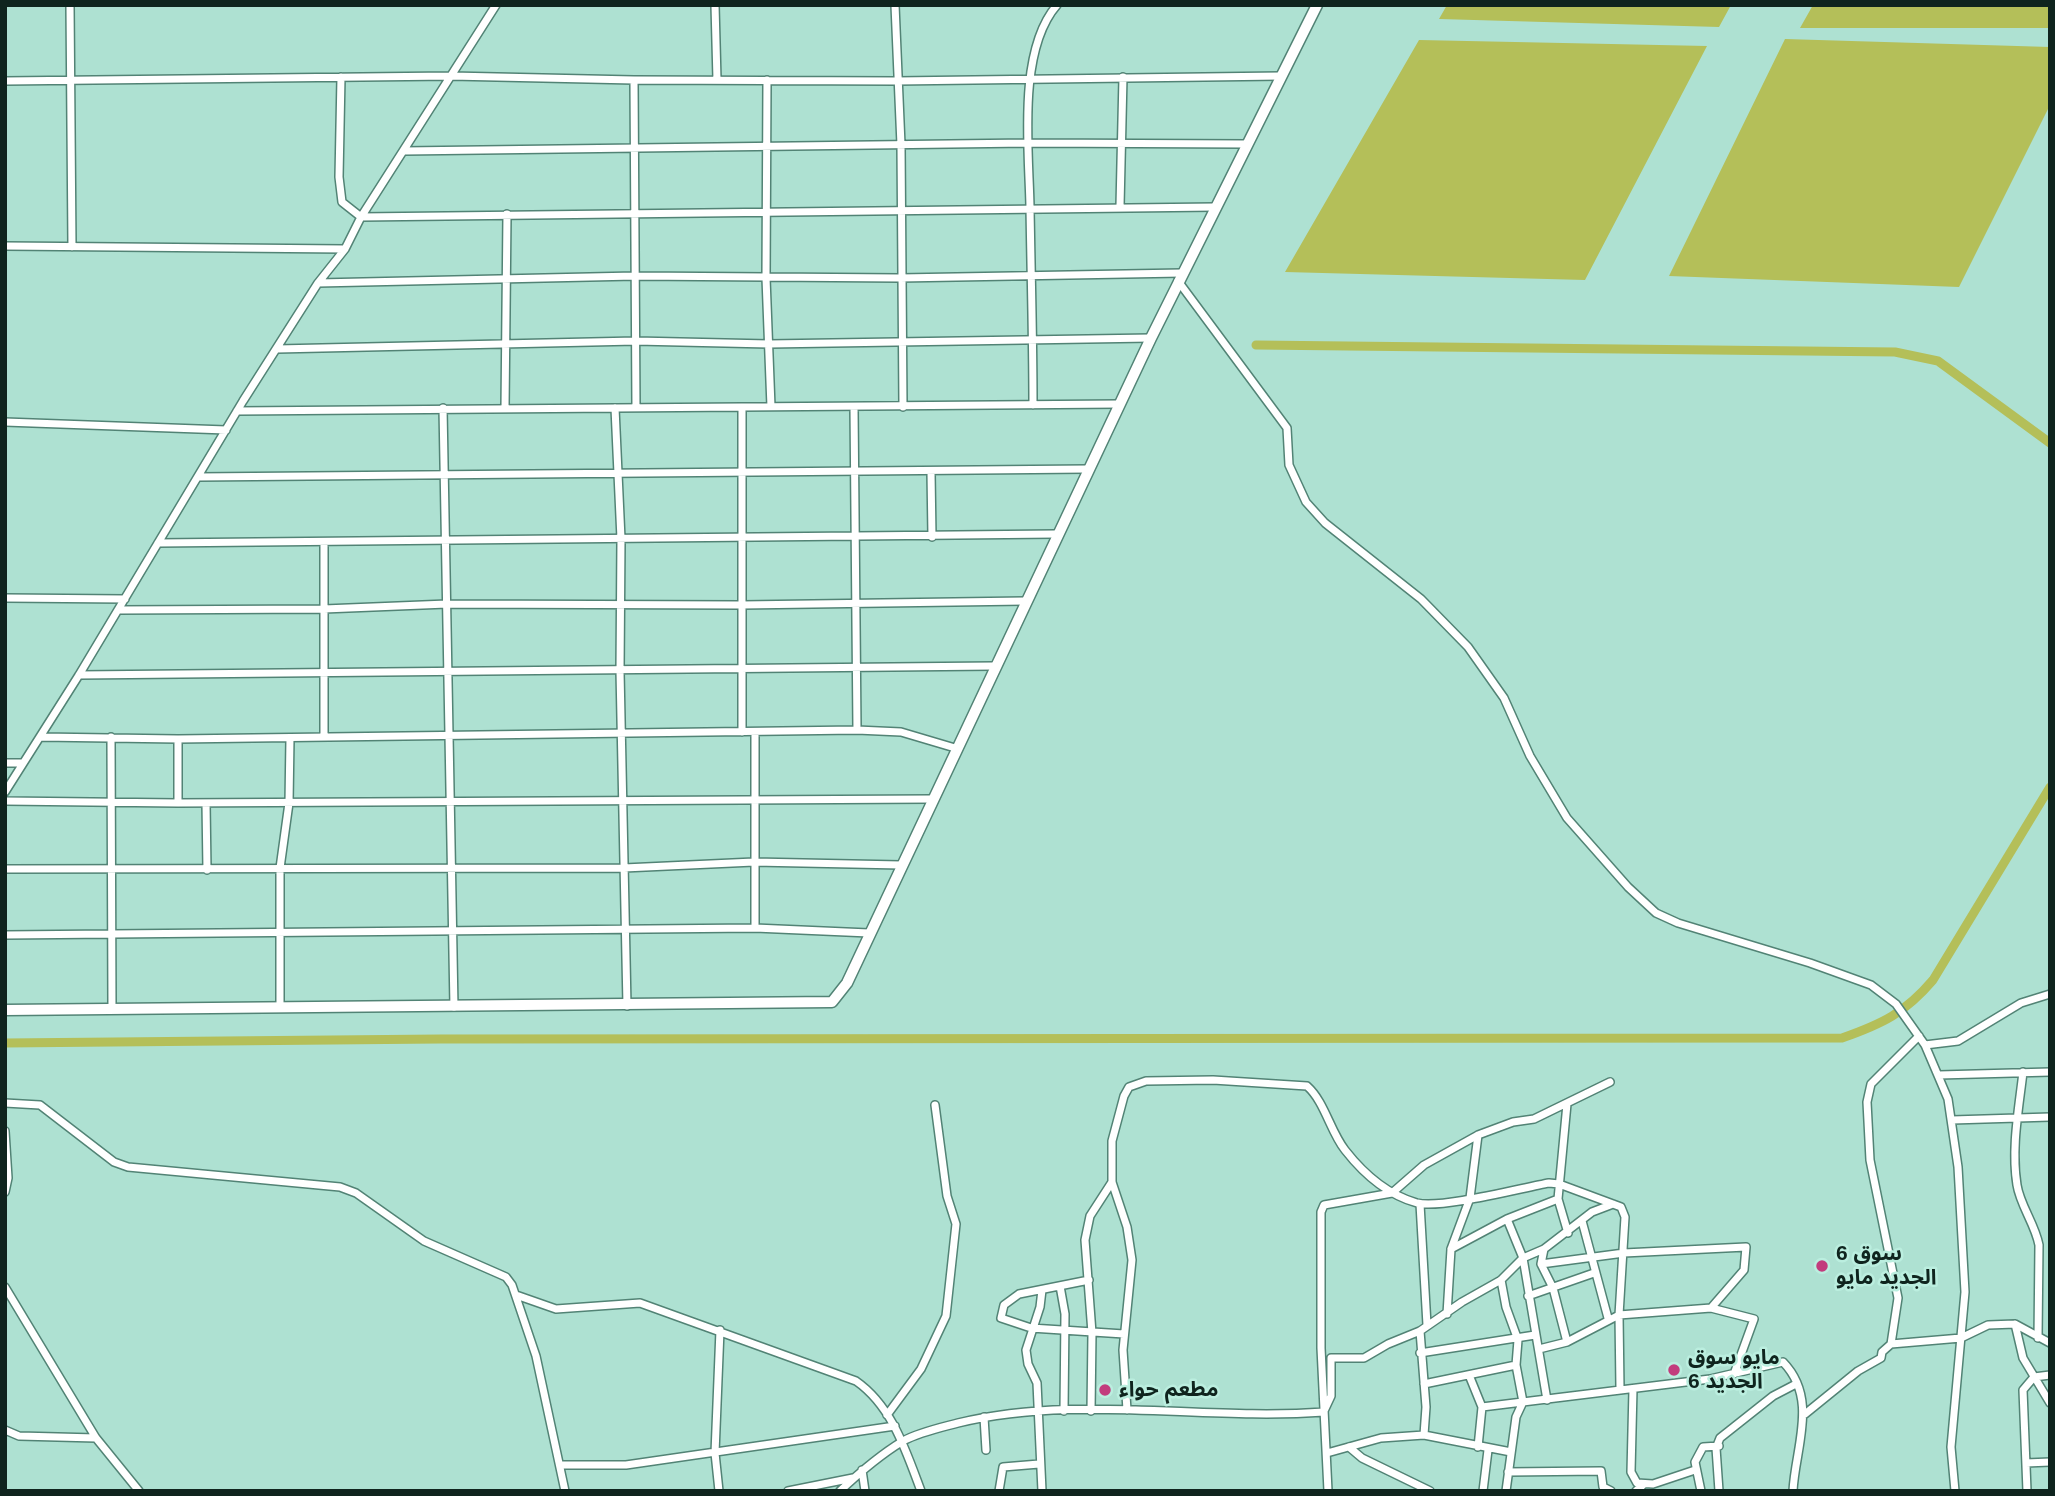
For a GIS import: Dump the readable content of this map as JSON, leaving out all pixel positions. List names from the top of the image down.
{
  "places": ["سوق 6 الجديد مايو", "مايو سوق 6 الجديد", "مطعم حواء"]
}
